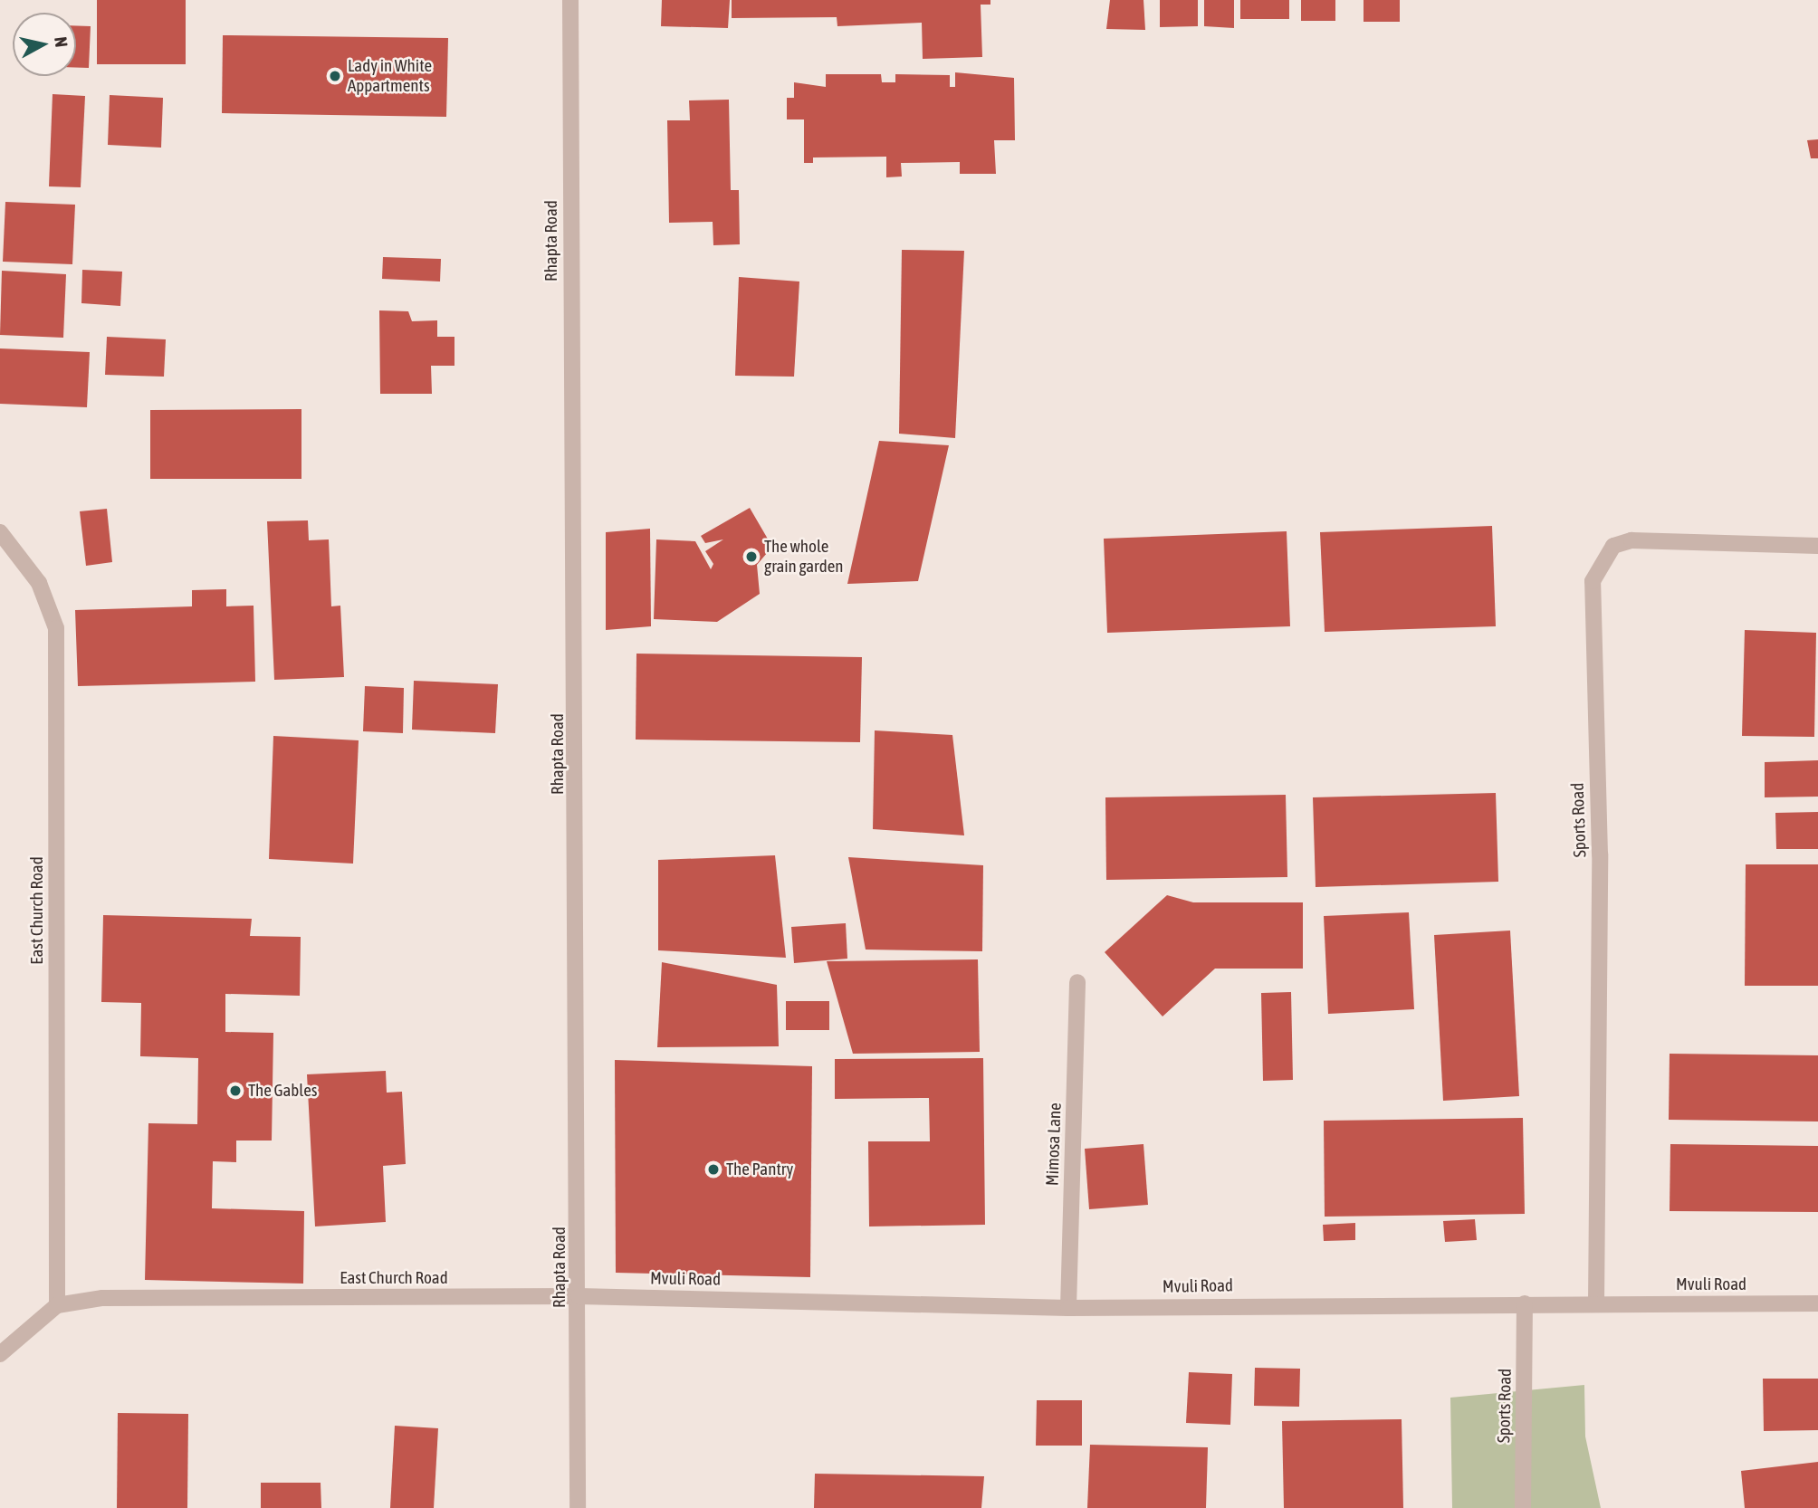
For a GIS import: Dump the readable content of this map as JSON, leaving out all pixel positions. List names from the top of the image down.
{
  "streets": {
    "street": [
      "Rhapta Road",
      "Sports Road",
      "East Church Road",
      "Mimosa Lane",
      "Mvuli Road"
    ]
  },
  "crossings": [
    ["Rhapta Road", "East Church Road"],
    ["Rhapta Road", "Mvuli Road"],
    ["Sports Road", "Mvuli Road"],
    ["East Church Road", "Mvuli Road"],
    ["Mimosa Lane", "Mvuli Road"]
  ],
  "places": [
    "Lady in White Appartments",
    "The whole grain garden",
    "The Gables",
    "The Pantry"
  ],
  "north": "right"
}
